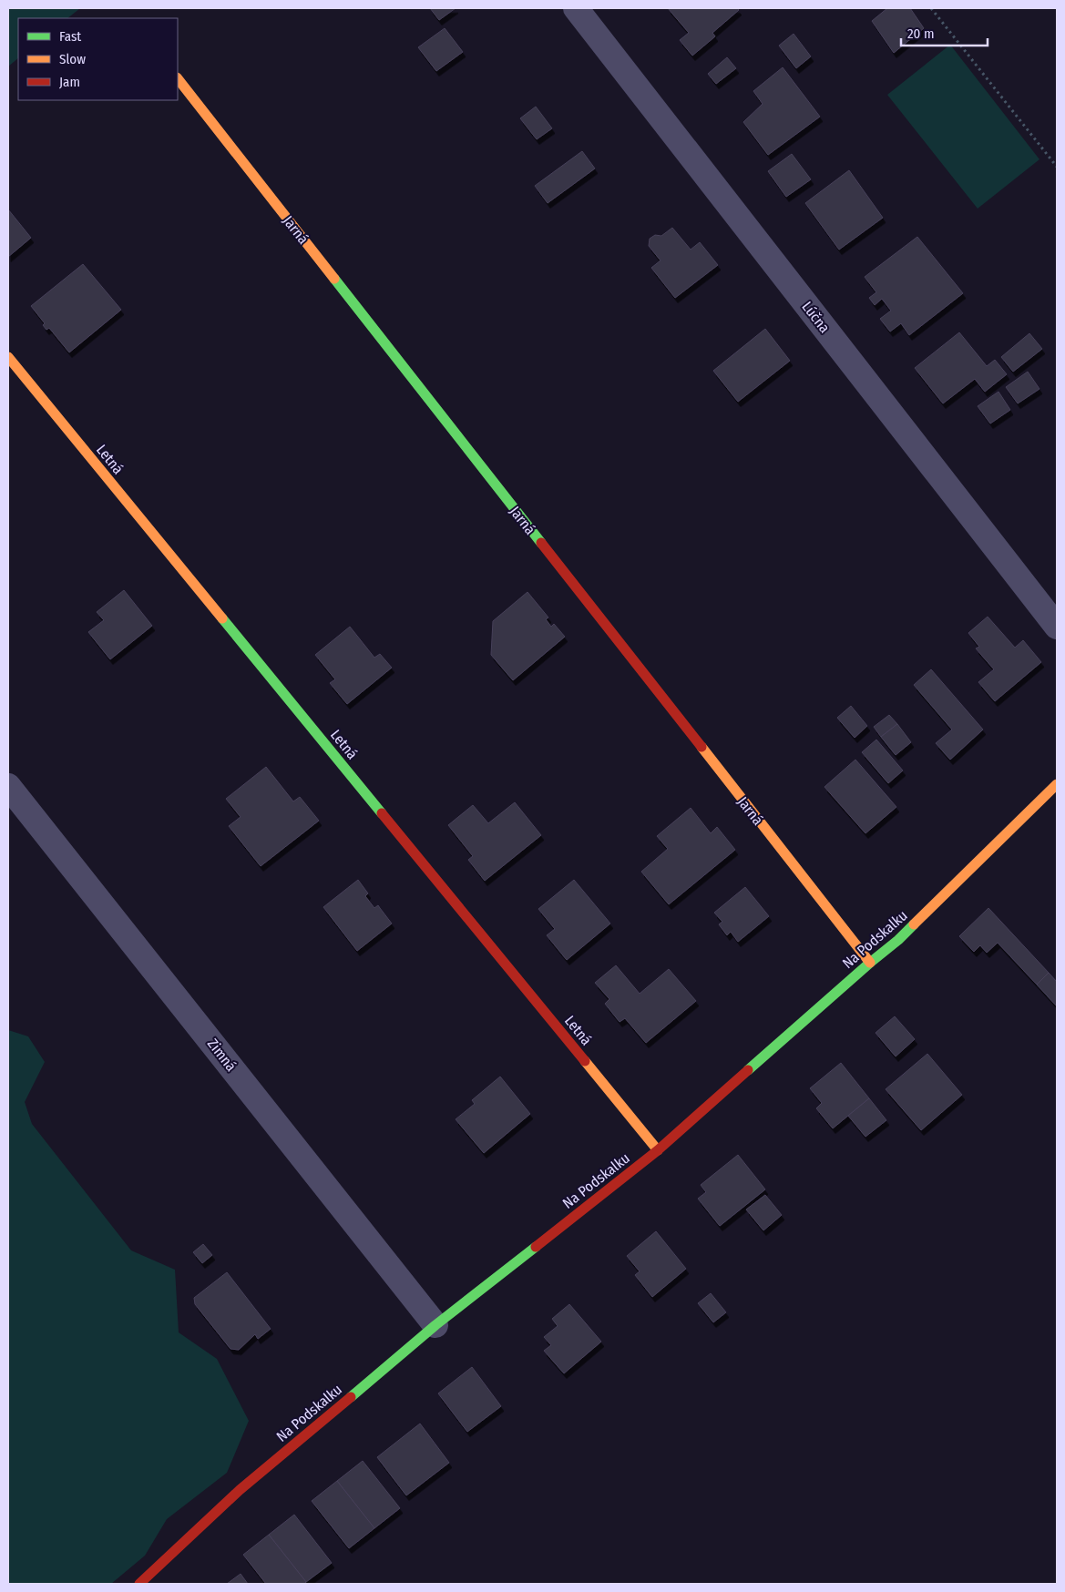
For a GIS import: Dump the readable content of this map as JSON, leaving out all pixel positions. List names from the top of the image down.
{
  "streets": {
    "street": [
      "Jarná",
      "Lúčna",
      "Letná",
      "Na Podskalku",
      "Zimná"
    ]
  },
  "crossings": [
    ["Jarná", "Na Podskalku"],
    ["Letná", "Na Podskalku"],
    ["Na Podskalku", "Zimná"]
  ],
  "legend": ["Fast", "Slow", "Jam"],
  "scale_bar": "20 m"
}
